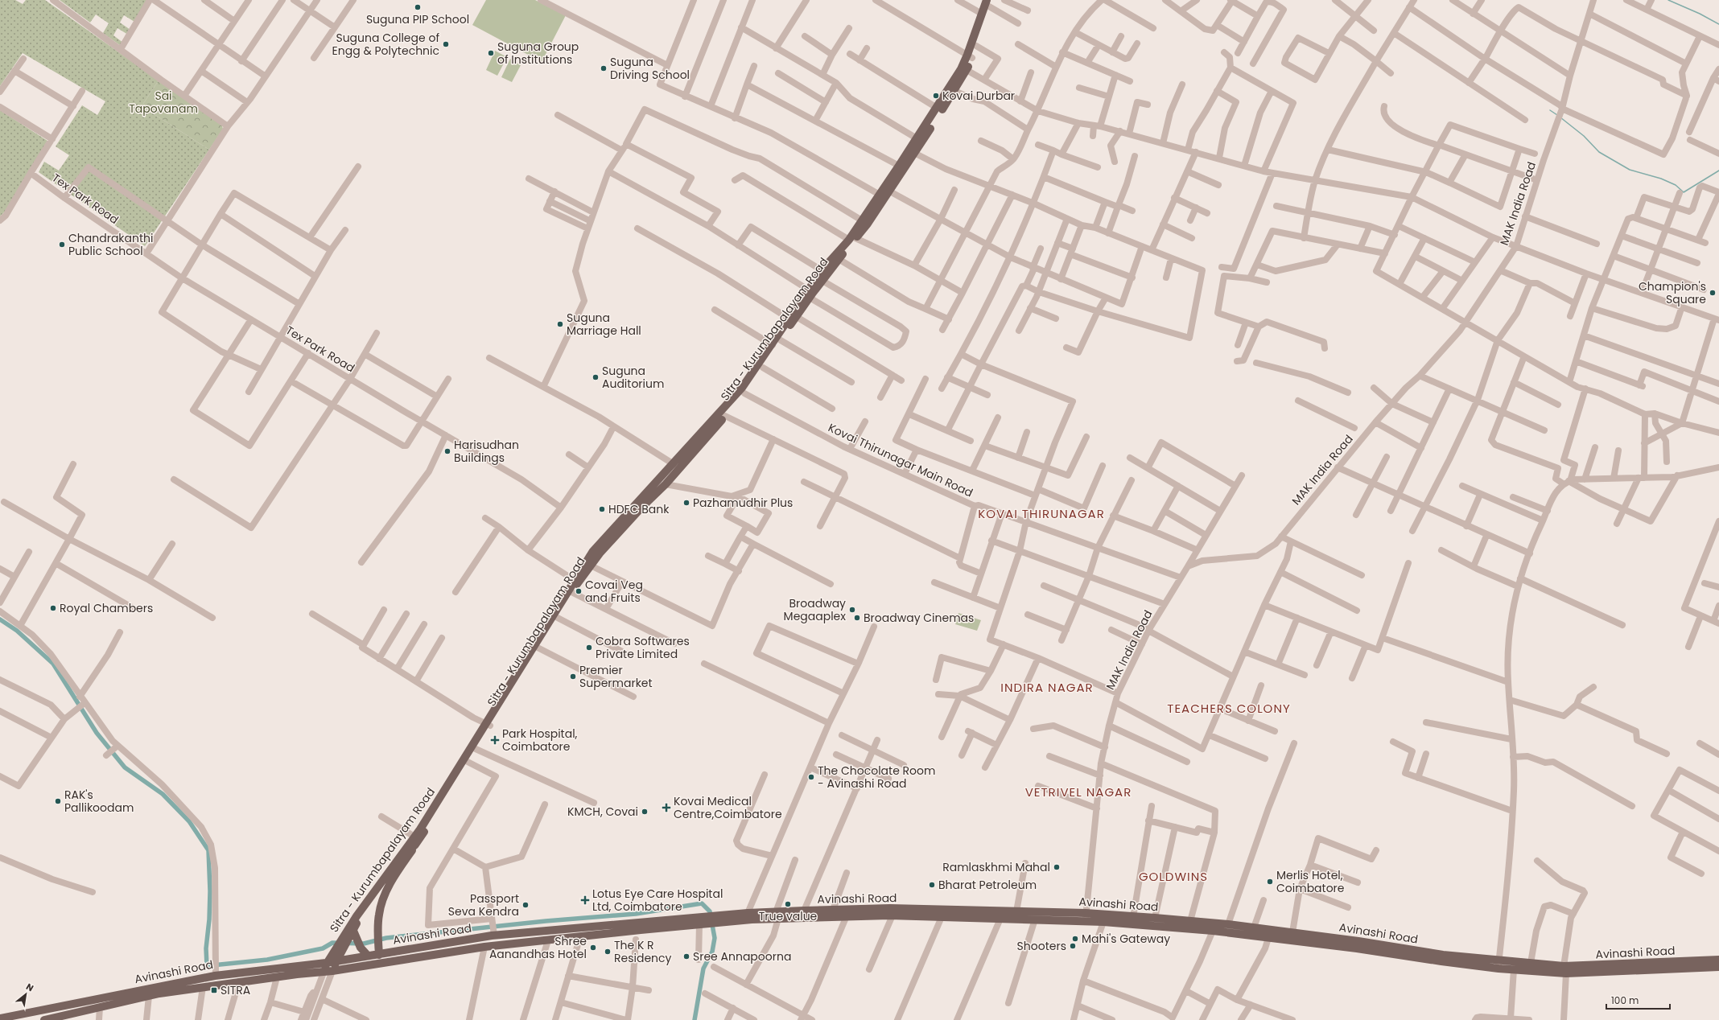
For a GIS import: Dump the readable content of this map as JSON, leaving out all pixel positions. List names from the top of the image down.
{
  "streets": {
    "main road": ["Sitra - Kurumbapalayam Road", "Avinashi Road"],
    "street": ["Tex Park Road", "MAK India Road", "Kovai Thirunagar Main Road"]
  },
  "crossings": [
    ["MAK India Road", "Kovai Thirunagar Main Road"],
    ["MAK India Road", "Avinashi Road"],
    ["Sitra - Kurumbapalayam Road", "Kovai Thirunagar Main Road"],
    ["Sitra - Kurumbapalayam Road", "Avinashi Road"]
  ],
  "districts": [
    "KOVAI THIRUNAGAR",
    "INDIRA NAGAR",
    "TEACHERS COLONY",
    "VETRIVEL NAGAR",
    "GOLDWINS"
  ],
  "parks": ["Sai Tapovanam"],
  "places": {
    "other": [
      "Suguna PIP School",
      "Suguna College of Engg & Polytechnic",
      "Suguna Group of Institutions",
      "Suguna Driving School",
      "Kovai Durbar",
      "Chandrakanthi Public School",
      "Champion's Square",
      "Suguna Marriage Hall",
      "Suguna Auditorium",
      "Harisudhan Buildings",
      "Pazhamudhir Plus",
      "HDFC Bank",
      "Covai Veg and Fruits",
      "Royal Chambers",
      "Broadway Megaaplex",
      "Broadway Cinemas",
      "Cobra Softwares Private Limited",
      "Premier Supermarket",
      "The Chocolate Room - Avinashi Road",
      "RAK's Pallikoodam",
      "KMCH, Covai",
      "Ramlaskhmi Mahal",
      "Merlis Hotel, Coimbatore",
      "Bharat Petroleum",
      "True value",
      "Passport Seva Kendra",
      "Mahi's Gateway",
      "Shooters",
      "Shree Aanandhas Hotel",
      "The K R Residency",
      "Sree Annapoorna"
    ],
    "health": ["Park Hospital, Coimbatore", "Kovai Medical Centre,Coimbatore", "Lotus Eye Care Hospital Ltd, Coimbatore"],
    "transit": ["SITRA"]
  },
  "scale_bar": "100 m",
  "north": "top right"
}
